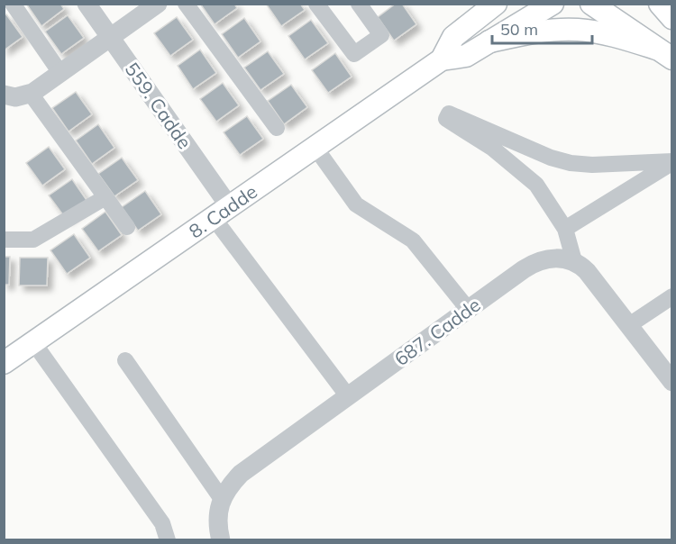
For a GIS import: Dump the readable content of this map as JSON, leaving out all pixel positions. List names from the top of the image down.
{
  "streets": {
    "main road": ["8. Cadde"],
    "street": ["559. Cadde", "687. Cadde"]
  },
  "crossings": [
    ["559. Cadde", "8. Cadde"]
  ],
  "scale_bar": "50 m"
}
